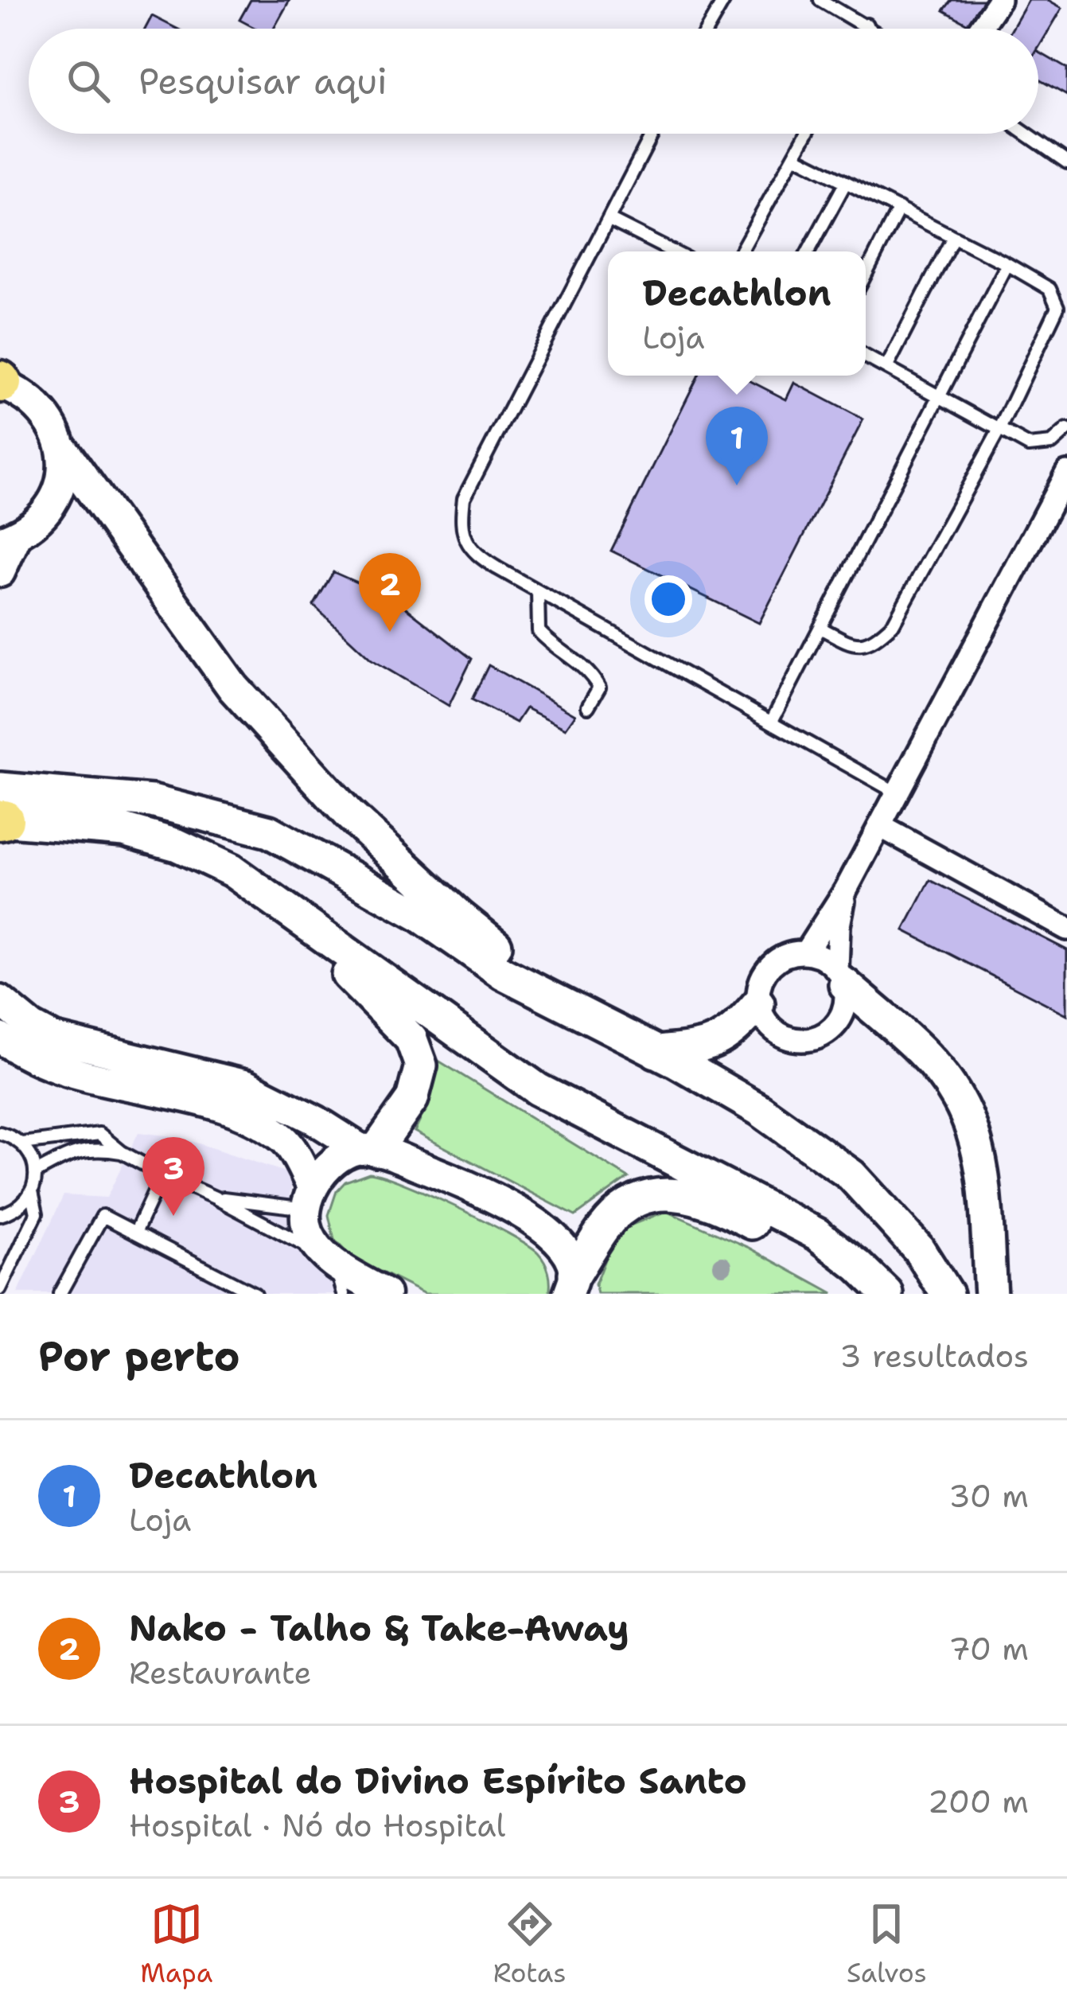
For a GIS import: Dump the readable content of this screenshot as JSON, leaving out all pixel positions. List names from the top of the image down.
{
  "page": {
    "search": "Pesquisar aqui",
    "popup": ["Decathlon", "Loja"],
    "pins": ["1", "2", "3"],
    "heading": ["Por perto", "3 resultados"],
    "list": [
      {
        "mark": "1",
        "name": "Decathlon",
        "note": "Loja",
        "value": "30 m"
      },
      {
        "mark": "2",
        "name": "Nako - Talho & Take-Away",
        "note": "Restaurante",
        "value": "70 m"
      },
      {
        "mark": "3",
        "name": "Hospital do Divino Espírito Santo",
        "note": "Hospital · Nó do Hospital",
        "value": "200 m"
      }
    ],
    "nav": ["Mapa", "Rotas", "Salvos"]
  }
}
